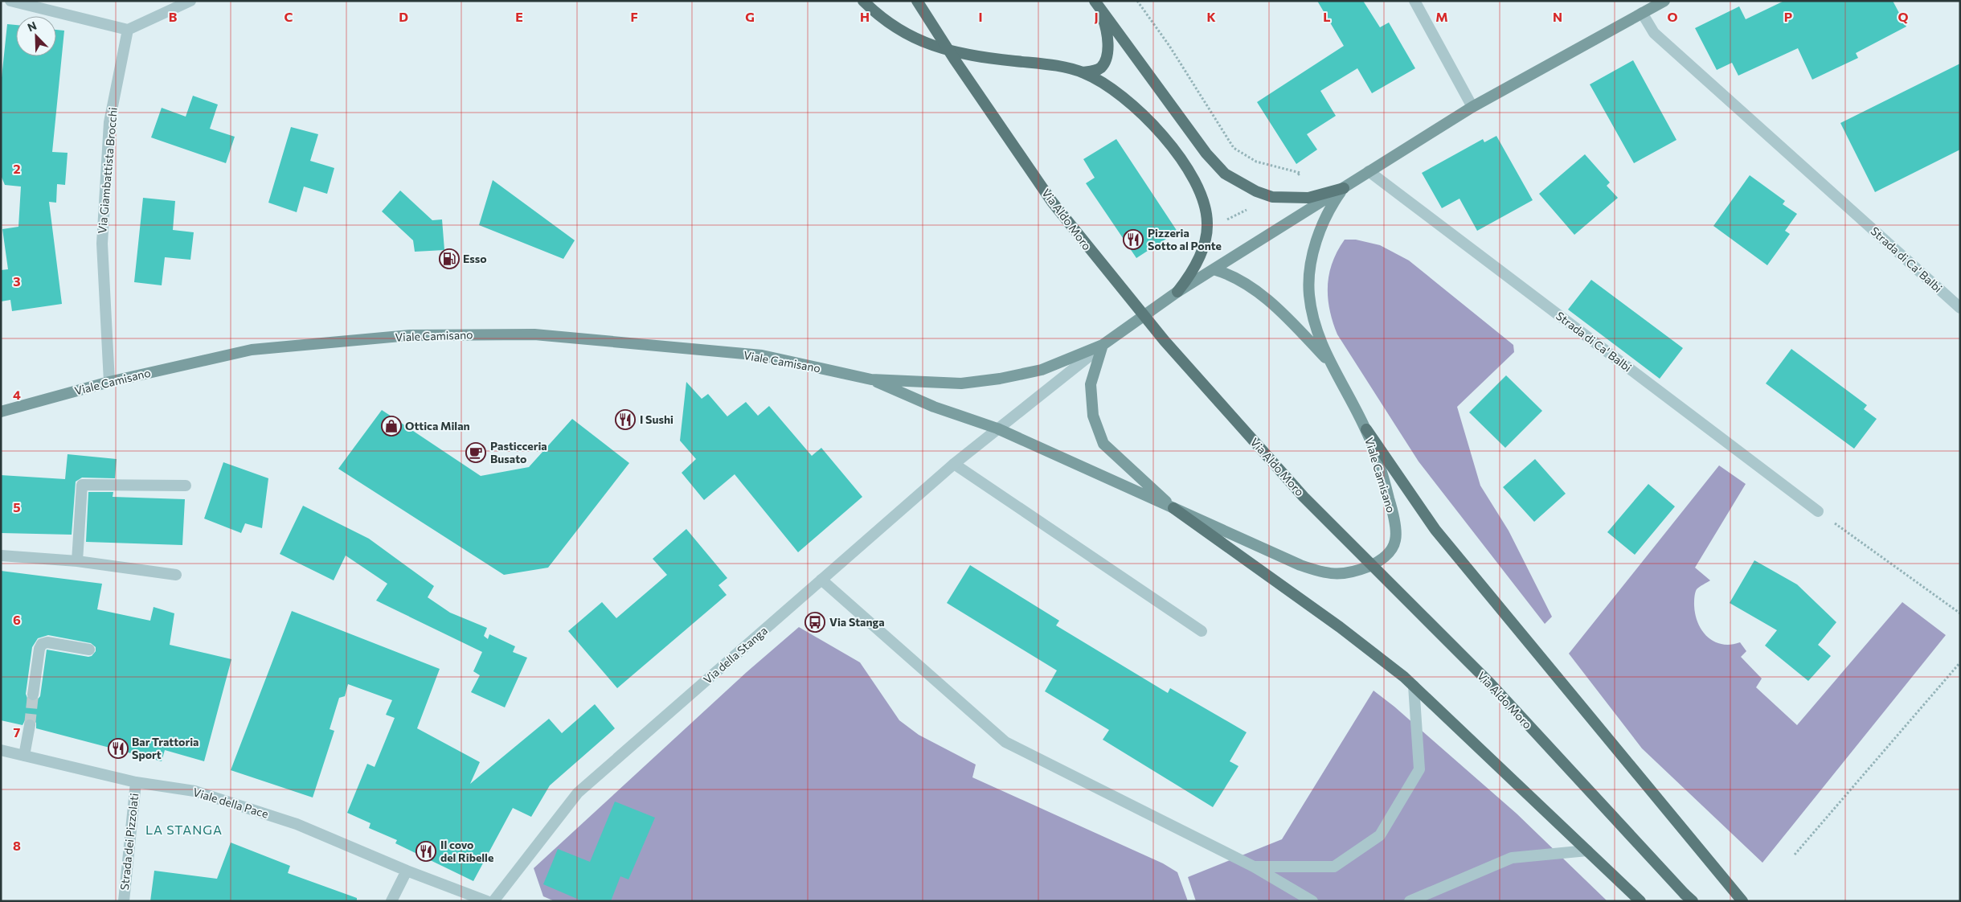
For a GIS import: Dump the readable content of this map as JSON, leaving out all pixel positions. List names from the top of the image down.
{
  "streets": {
    "main road": ["Via Aldo Moro", "Viale Camisano"],
    "street": [
      "Via Giambattista Brocchi",
      "Strada di Ca' Balbi",
      "Via della Stanga",
      "Viale della Pace",
      "Strada dei Pizzolati"
    ]
  },
  "crossings": [
    ["Via Giambattista Brocchi", "Viale Camisano"],
    ["Viale Camisano", "Via della Stanga"],
    ["Viale della Pace", "Strada dei Pizzolati"]
  ],
  "districts": ["LA STANGA"],
  "places": {
    "restaurant": [
      "Pizzeria Sotto al Ponte",
      "I Sushi",
      "Bar Trattoria Sport",
      "Il covo del Ribelle"
    ],
    "fuel station": ["Esso"],
    "shop": ["Ottica Milan"],
    "cafe": ["Pasticceria Busato"],
    "bus stop": ["Via Stanga"]
  },
  "north": "top left",
  "grid": {
    "columns": [
      "B",
      "C",
      "D",
      "E",
      "F",
      "G",
      "H",
      "I",
      "J",
      "K",
      "L",
      "M",
      "N",
      "O",
      "P",
      "Q"
    ],
    "rows": [
      "2",
      "3",
      "4",
      "5",
      "6",
      "7",
      "8"
    ]
  }
}
